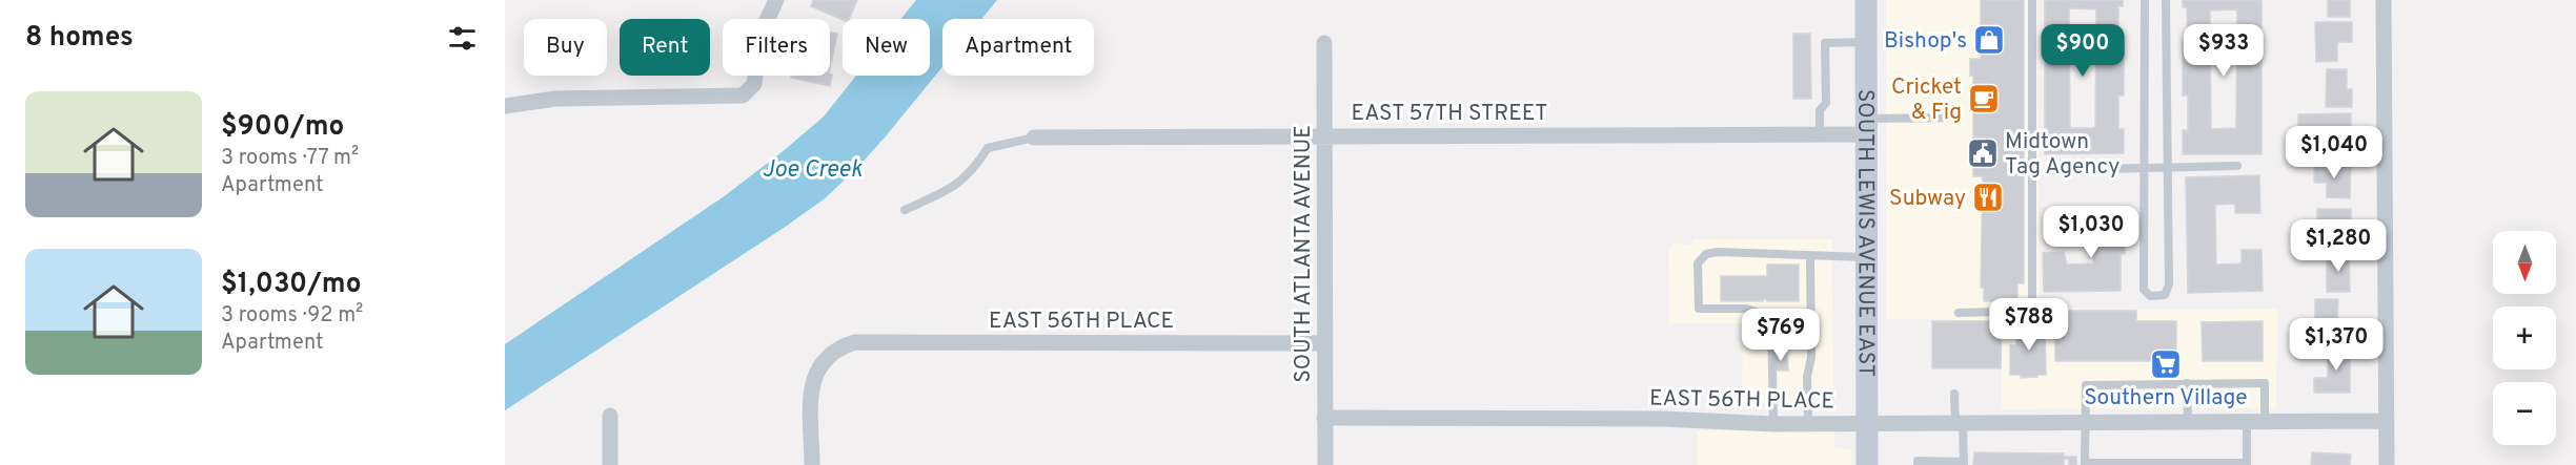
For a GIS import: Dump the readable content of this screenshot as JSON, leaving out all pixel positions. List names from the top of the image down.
{
  "streets": {
    "main road": ["SOUTH LEWIS AVENUE EAST"],
    "street": ["EAST 57TH STREET", "SOUTH ATLANTA AVENUE", "EAST 56TH PLACE"]
  },
  "crossings": [
    ["EAST 57TH STREET", "SOUTH LEWIS AVENUE EAST"],
    ["EAST 57TH STREET", "SOUTH ATLANTA AVENUE"],
    ["SOUTH LEWIS AVENUE EAST", "EAST 56TH PLACE"],
    ["SOUTH ATLANTA AVENUE", "EAST 56TH PLACE"]
  ],
  "water": ["Joe Creek"],
  "places": {
    "shop": ["Bishop's"],
    "cafe": ["Cricket & Fig"],
    "public building": ["Midtown Tag Agency"],
    "restaurant": ["Subway"],
    "supermarket": ["Southern Village"]
  },
  "north": "bottom",
  "page": {
    "heading": "8 homes",
    "chip": [
      "Buy",
      "Rent",
      "Filters",
      "New",
      "Apartment"
    ],
    "price": [
      "$900",
      "$933",
      "$1,040",
      "$1,030",
      "$1,280",
      "$788",
      "$769",
      "$1,370"
    ],
    "list": [
      {
        "name": "$900/mo",
        "note": "3 rooms · 77 m² · Apartment"
      },
      {
        "name": "$1,030/mo",
        "note": "3 rooms · 92 m² · Apartment"
      }
    ],
    "map_buttons": ["+", "−"]
  }
}
